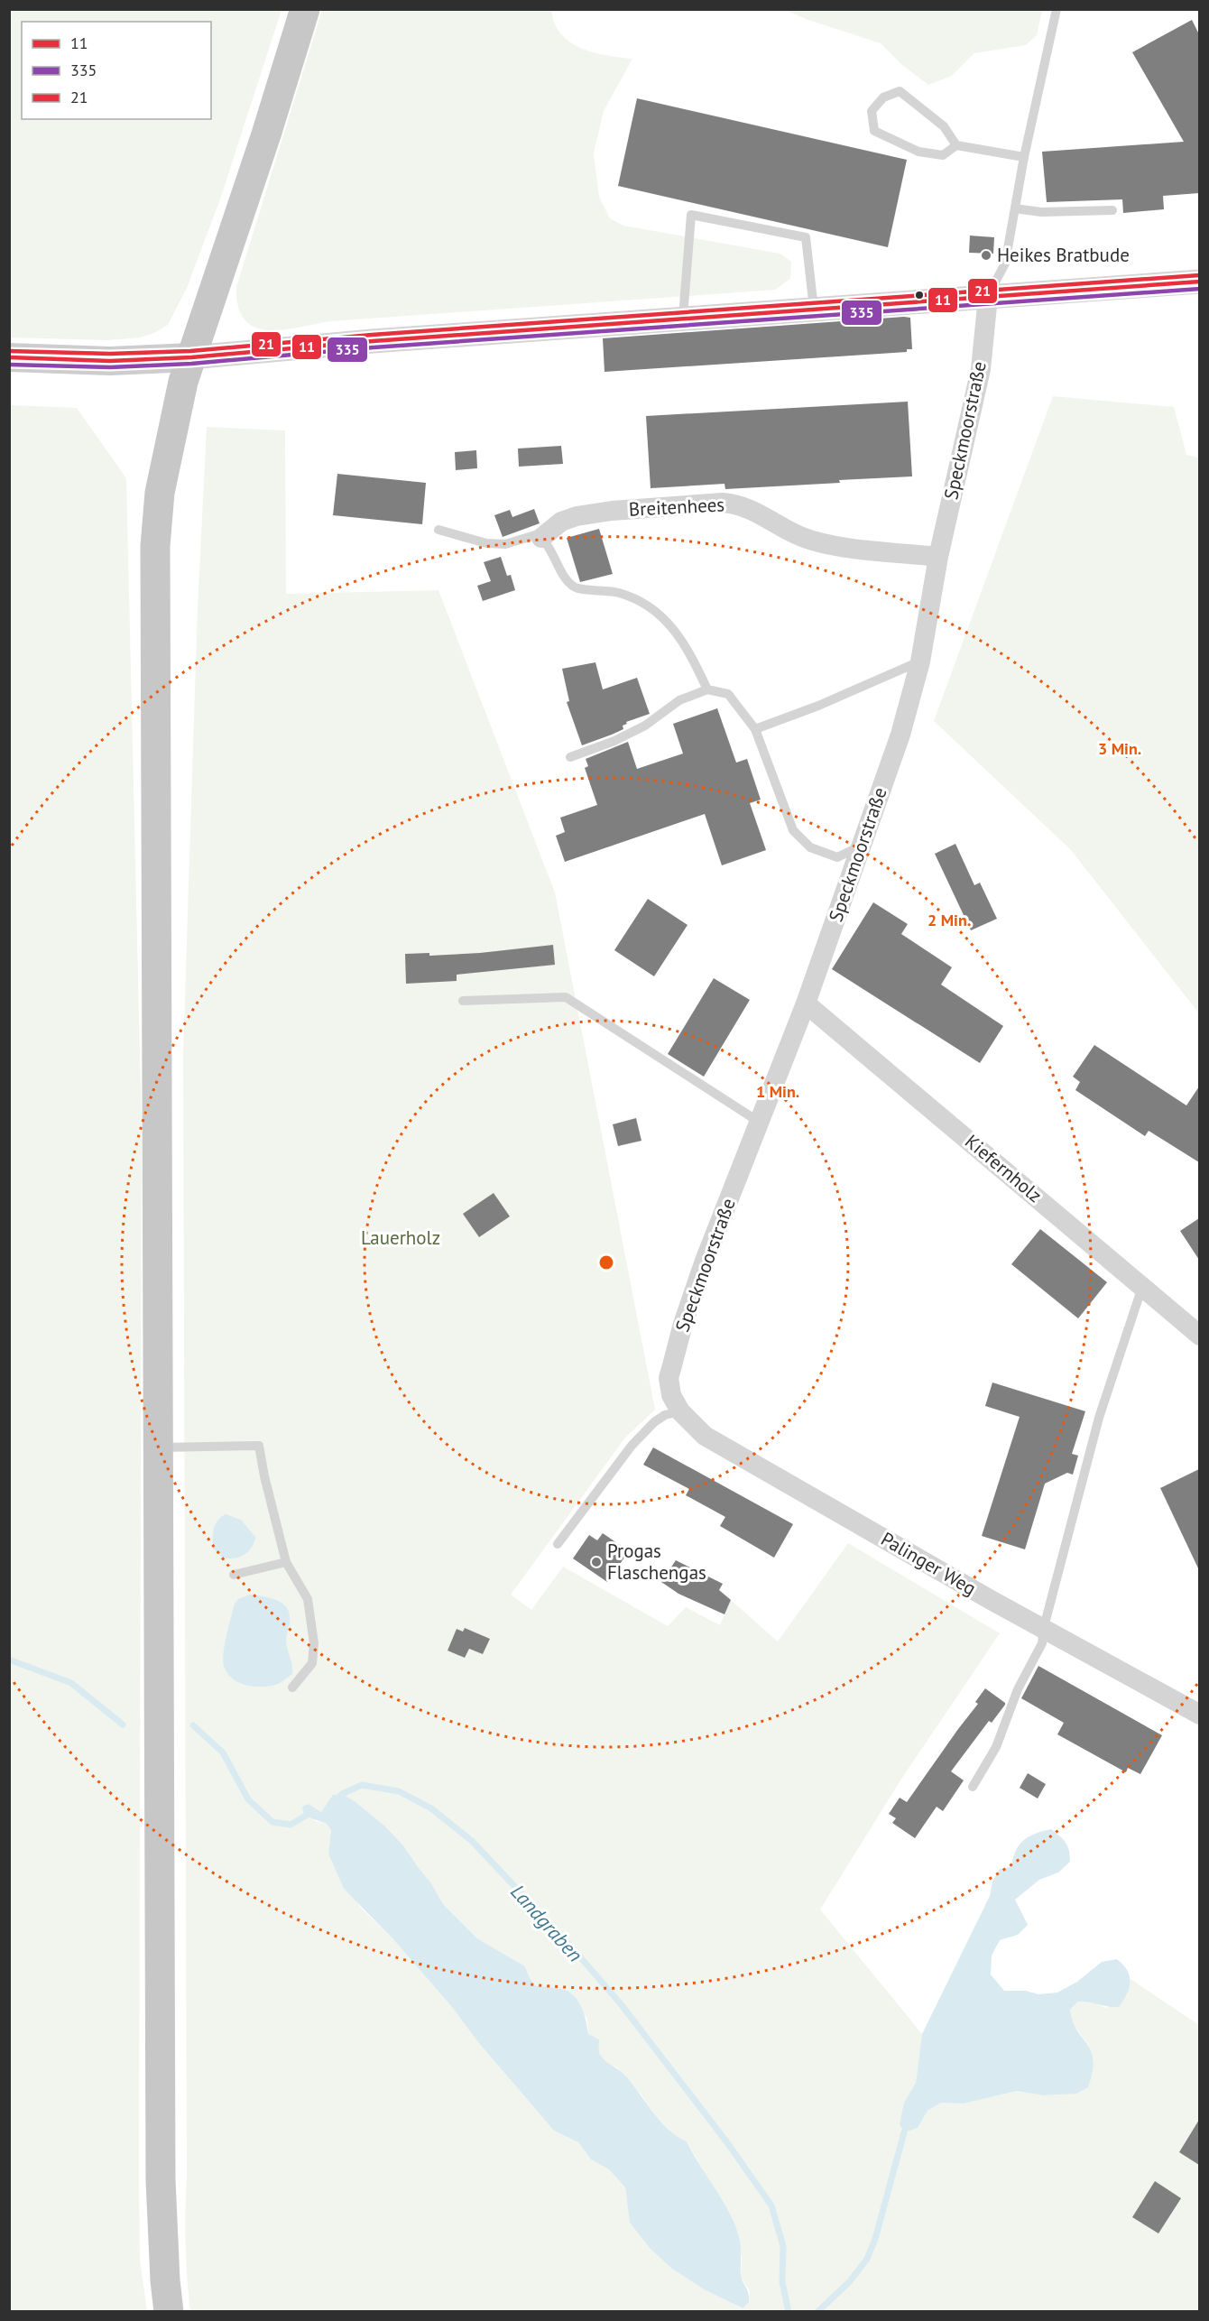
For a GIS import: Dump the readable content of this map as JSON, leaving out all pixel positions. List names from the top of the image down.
{
  "streets": {
    "street": [
      "Speckmoorstraße",
      "Breitenhees",
      "Kiefernholz",
      "Palinger Weg"
    ]
  },
  "crossings": [
    ["Speckmoorstraße", "Breitenhees"],
    ["Speckmoorstraße", "Kiefernholz"],
    ["Speckmoorstraße", "Palinger Weg"]
  ],
  "water": ["Landgraben"],
  "parks": ["Lauerholz"],
  "places": ["Heikes Bratbude", "Progas Flaschengas"],
  "lines": ["transit line 21", "transit line 11", "transit line 335"],
  "legend": ["11", "335", "21"],
  "rings": ["3 Min.", "2 Min.", "1 Min."]
}
